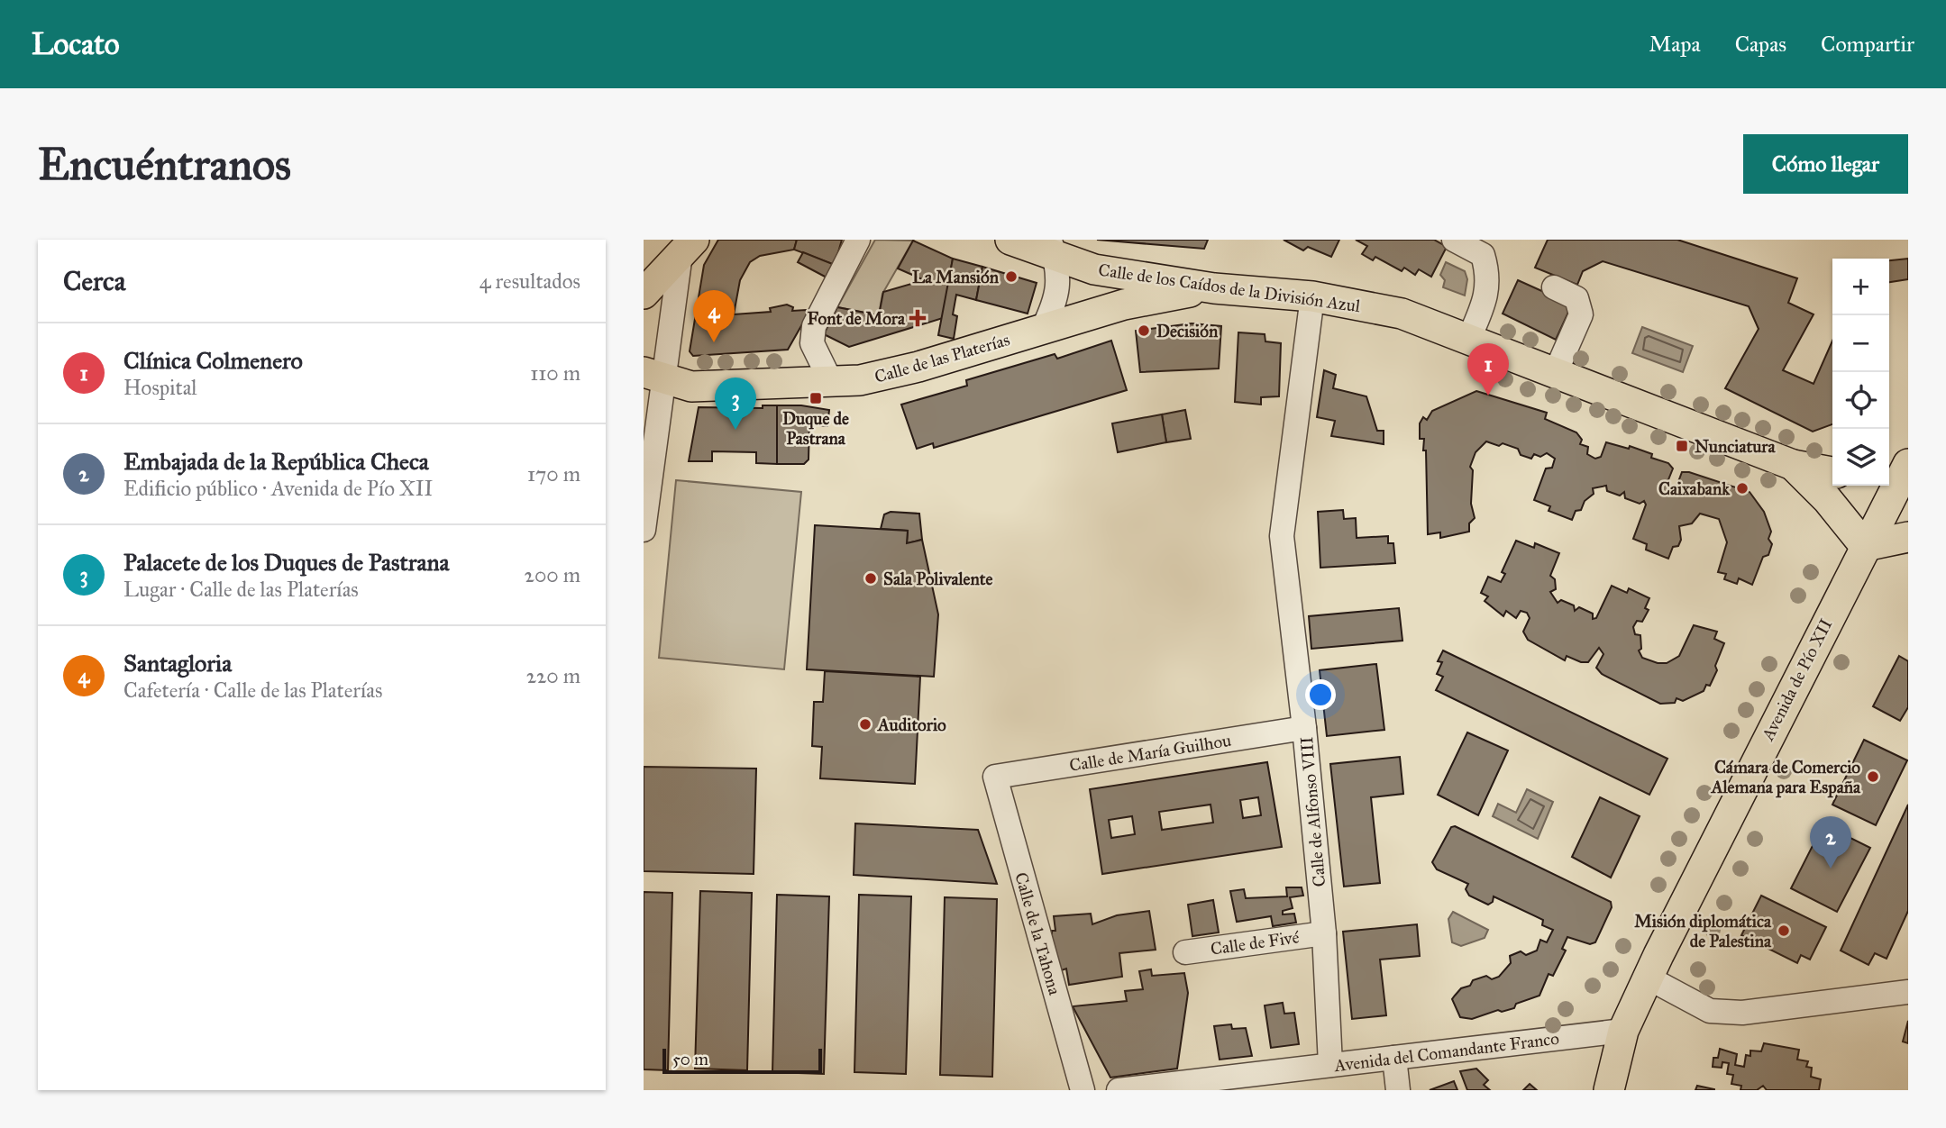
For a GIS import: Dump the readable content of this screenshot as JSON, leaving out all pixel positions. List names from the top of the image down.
{
  "streets": {
    "main road": ["Calle de los Caídos de la División Azul", "Calle de las Platerías", "Avenida de Pío XII"],
    "street": [
      "Calle de María Guilhou",
      "Calle de Alfonso VIII",
      "Calle de la Tahona",
      "Calle de Fivé",
      "Avenida del Comandante Franco"
    ]
  },
  "crossings": [
    ["Calle de los Caídos de la División Azul", "Calle de las Platerías"],
    ["Calle de los Caídos de la División Azul", "Calle de Alfonso VIII"],
    ["Avenida de Pío XII", "Avenida del Comandante Franco"],
    ["Calle de María Guilhou", "Calle de Alfonso VIII"],
    ["Calle de María Guilhou", "Calle de la Tahona"],
    ["Calle de Alfonso VIII", "Calle de Fivé"],
    ["Calle de Alfonso VIII", "Avenida del Comandante Franco"]
  ],
  "places": {
    "other": [
      "La Mansión",
      "Decisión",
      "Caixabank",
      "Sala Polivalente",
      "Auditorio",
      "Cámara de Comercio Alemana para España",
      "Misión diplomática de Palestina"
    ],
    "health": ["Font de Mora"],
    "transit": ["Duque de Pastrana", "Nunciatura"]
  },
  "scale_bar": "50 m",
  "page": {
    "header": "Locato",
    "nav": ["Mapa", "Capas", "Compartir"],
    "buttons": "Cómo llegar",
    "title": "Encuéntranos",
    "heading": ["Cerca", "4 resultados"],
    "map_buttons": ["+", "−"],
    "pins": [
      "4",
      "1",
      "3",
      "2"
    ],
    "list": [
      {
        "mark": "1",
        "name": "Clínica Colmenero",
        "note": "Hospital",
        "value": "110 m"
      },
      {
        "mark": "2",
        "name": "Embajada de la República Checa",
        "note": "Edificio público · Avenida de Pío XII",
        "value": "170 m"
      },
      {
        "mark": "3",
        "name": "Palacete de los Duques de Pastrana",
        "note": "Lugar · Calle de las Platerías",
        "value": "200 m"
      },
      {
        "mark": "4",
        "name": "Santagloria",
        "note": "Cafetería · Calle de las Platerías",
        "value": "220 m"
      }
    ],
    "scale": "50 m"
  }
}
